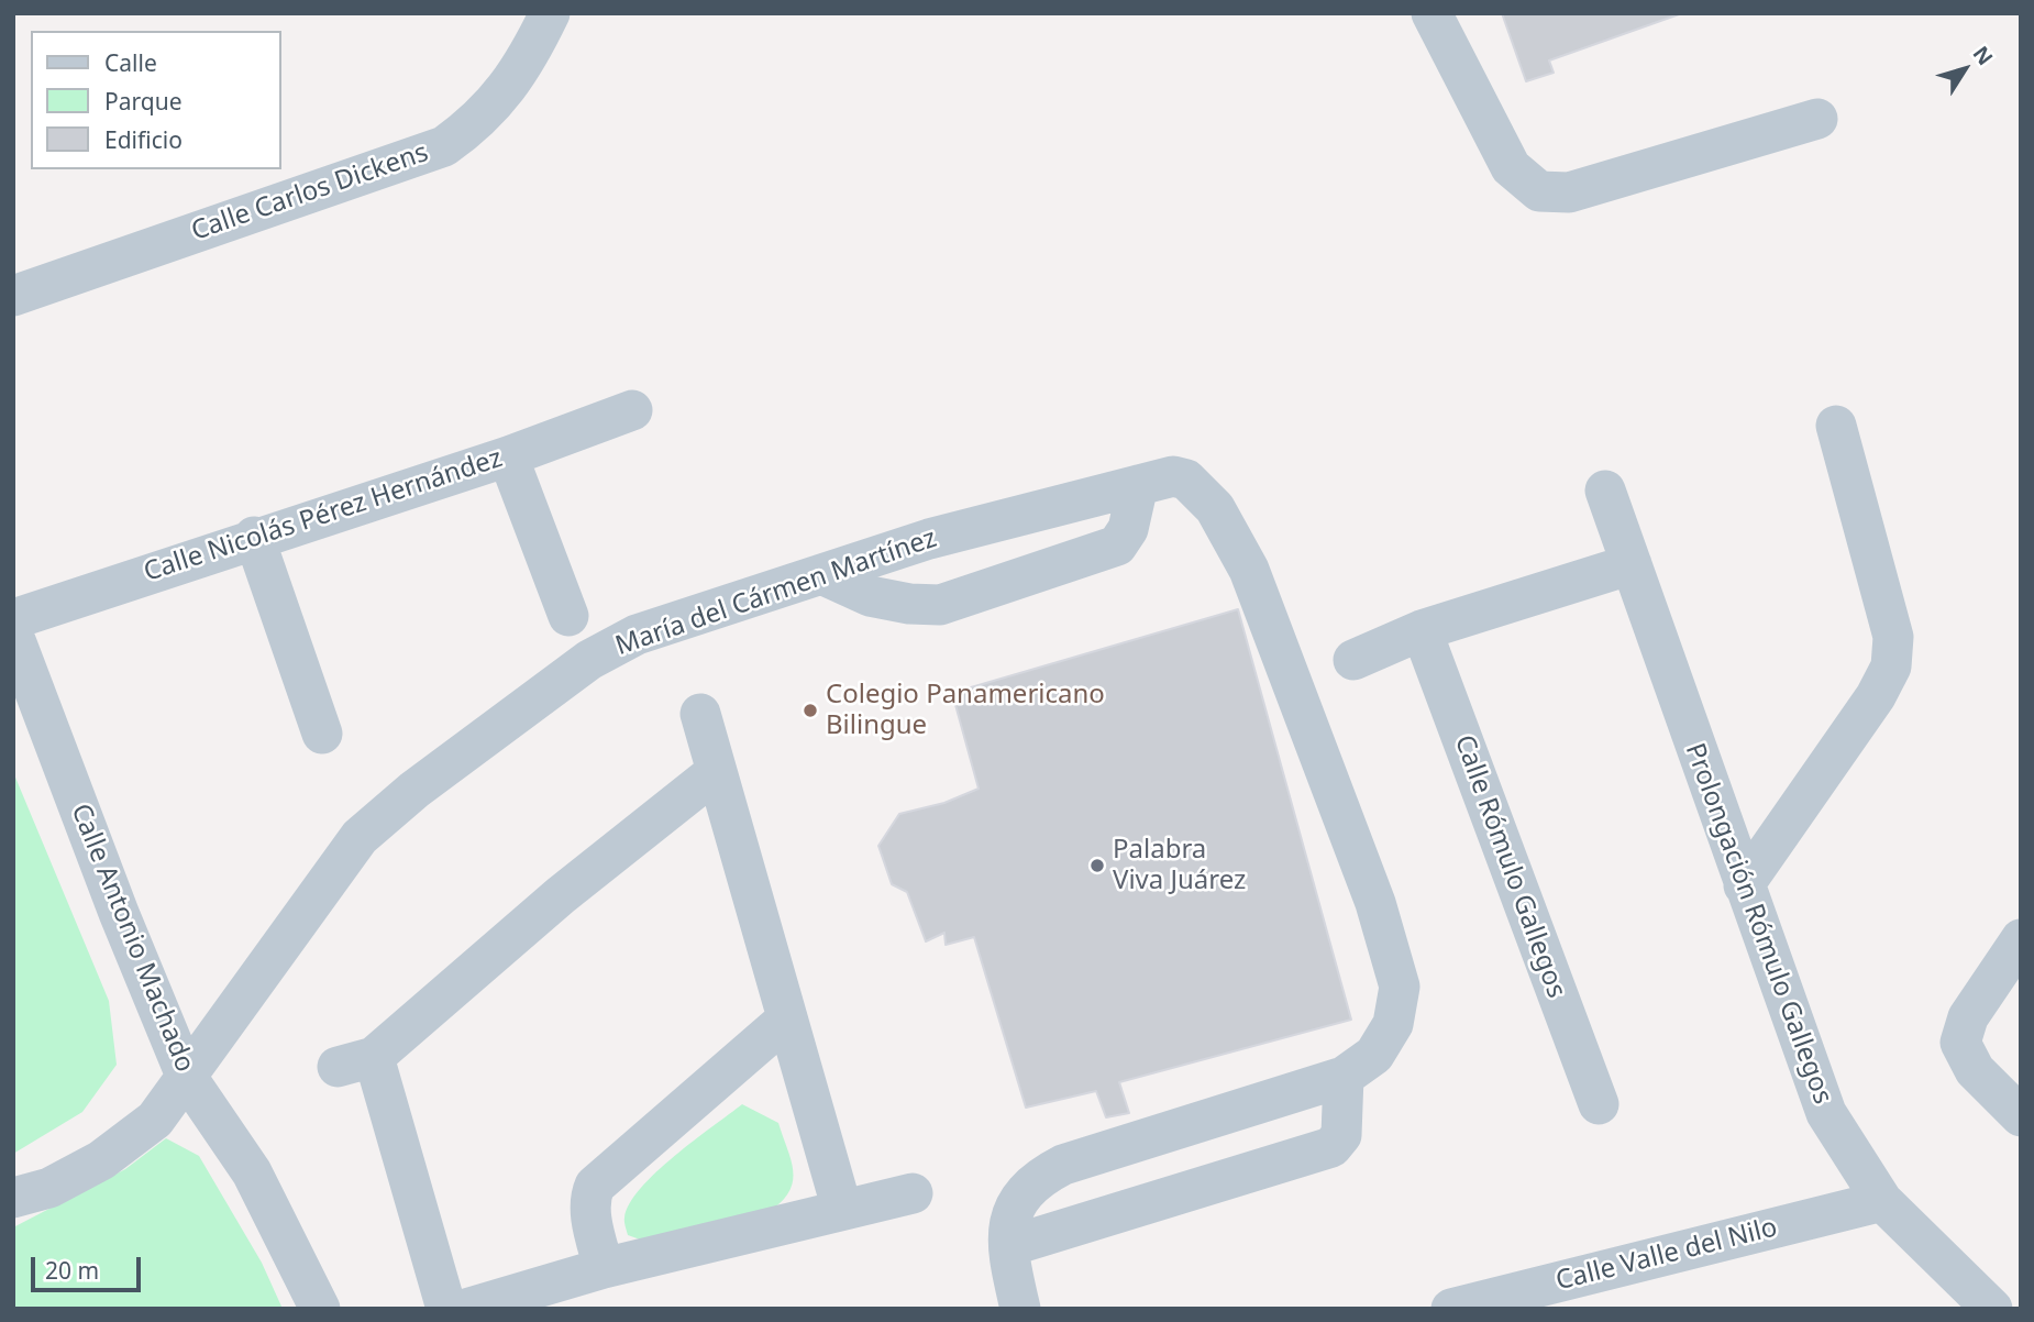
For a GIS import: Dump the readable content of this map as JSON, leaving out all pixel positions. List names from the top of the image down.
{
  "streets": {
    "street": [
      "Calle Carlos Dickens",
      "Calle Nicolás Pérez Hernández",
      "María del Cármen Martínez",
      "Calle Rómulo Gallegos",
      "Prolongación Rómulo Gallegos",
      "Calle Antonio Machado",
      "Calle Valle del Nilo"
    ]
  },
  "crossings": [
    ["María del Cármen Martínez", "Calle Antonio Machado"],
    ["Prolongación Rómulo Gallegos", "Calle Valle del Nilo"]
  ],
  "places": ["Colegio Panamericano Bilingue", "Palabra Viva Juárez"],
  "legend": ["Calle", "Parque", "Edificio"],
  "scale_bar": "20 m",
  "north": "top right"
}
